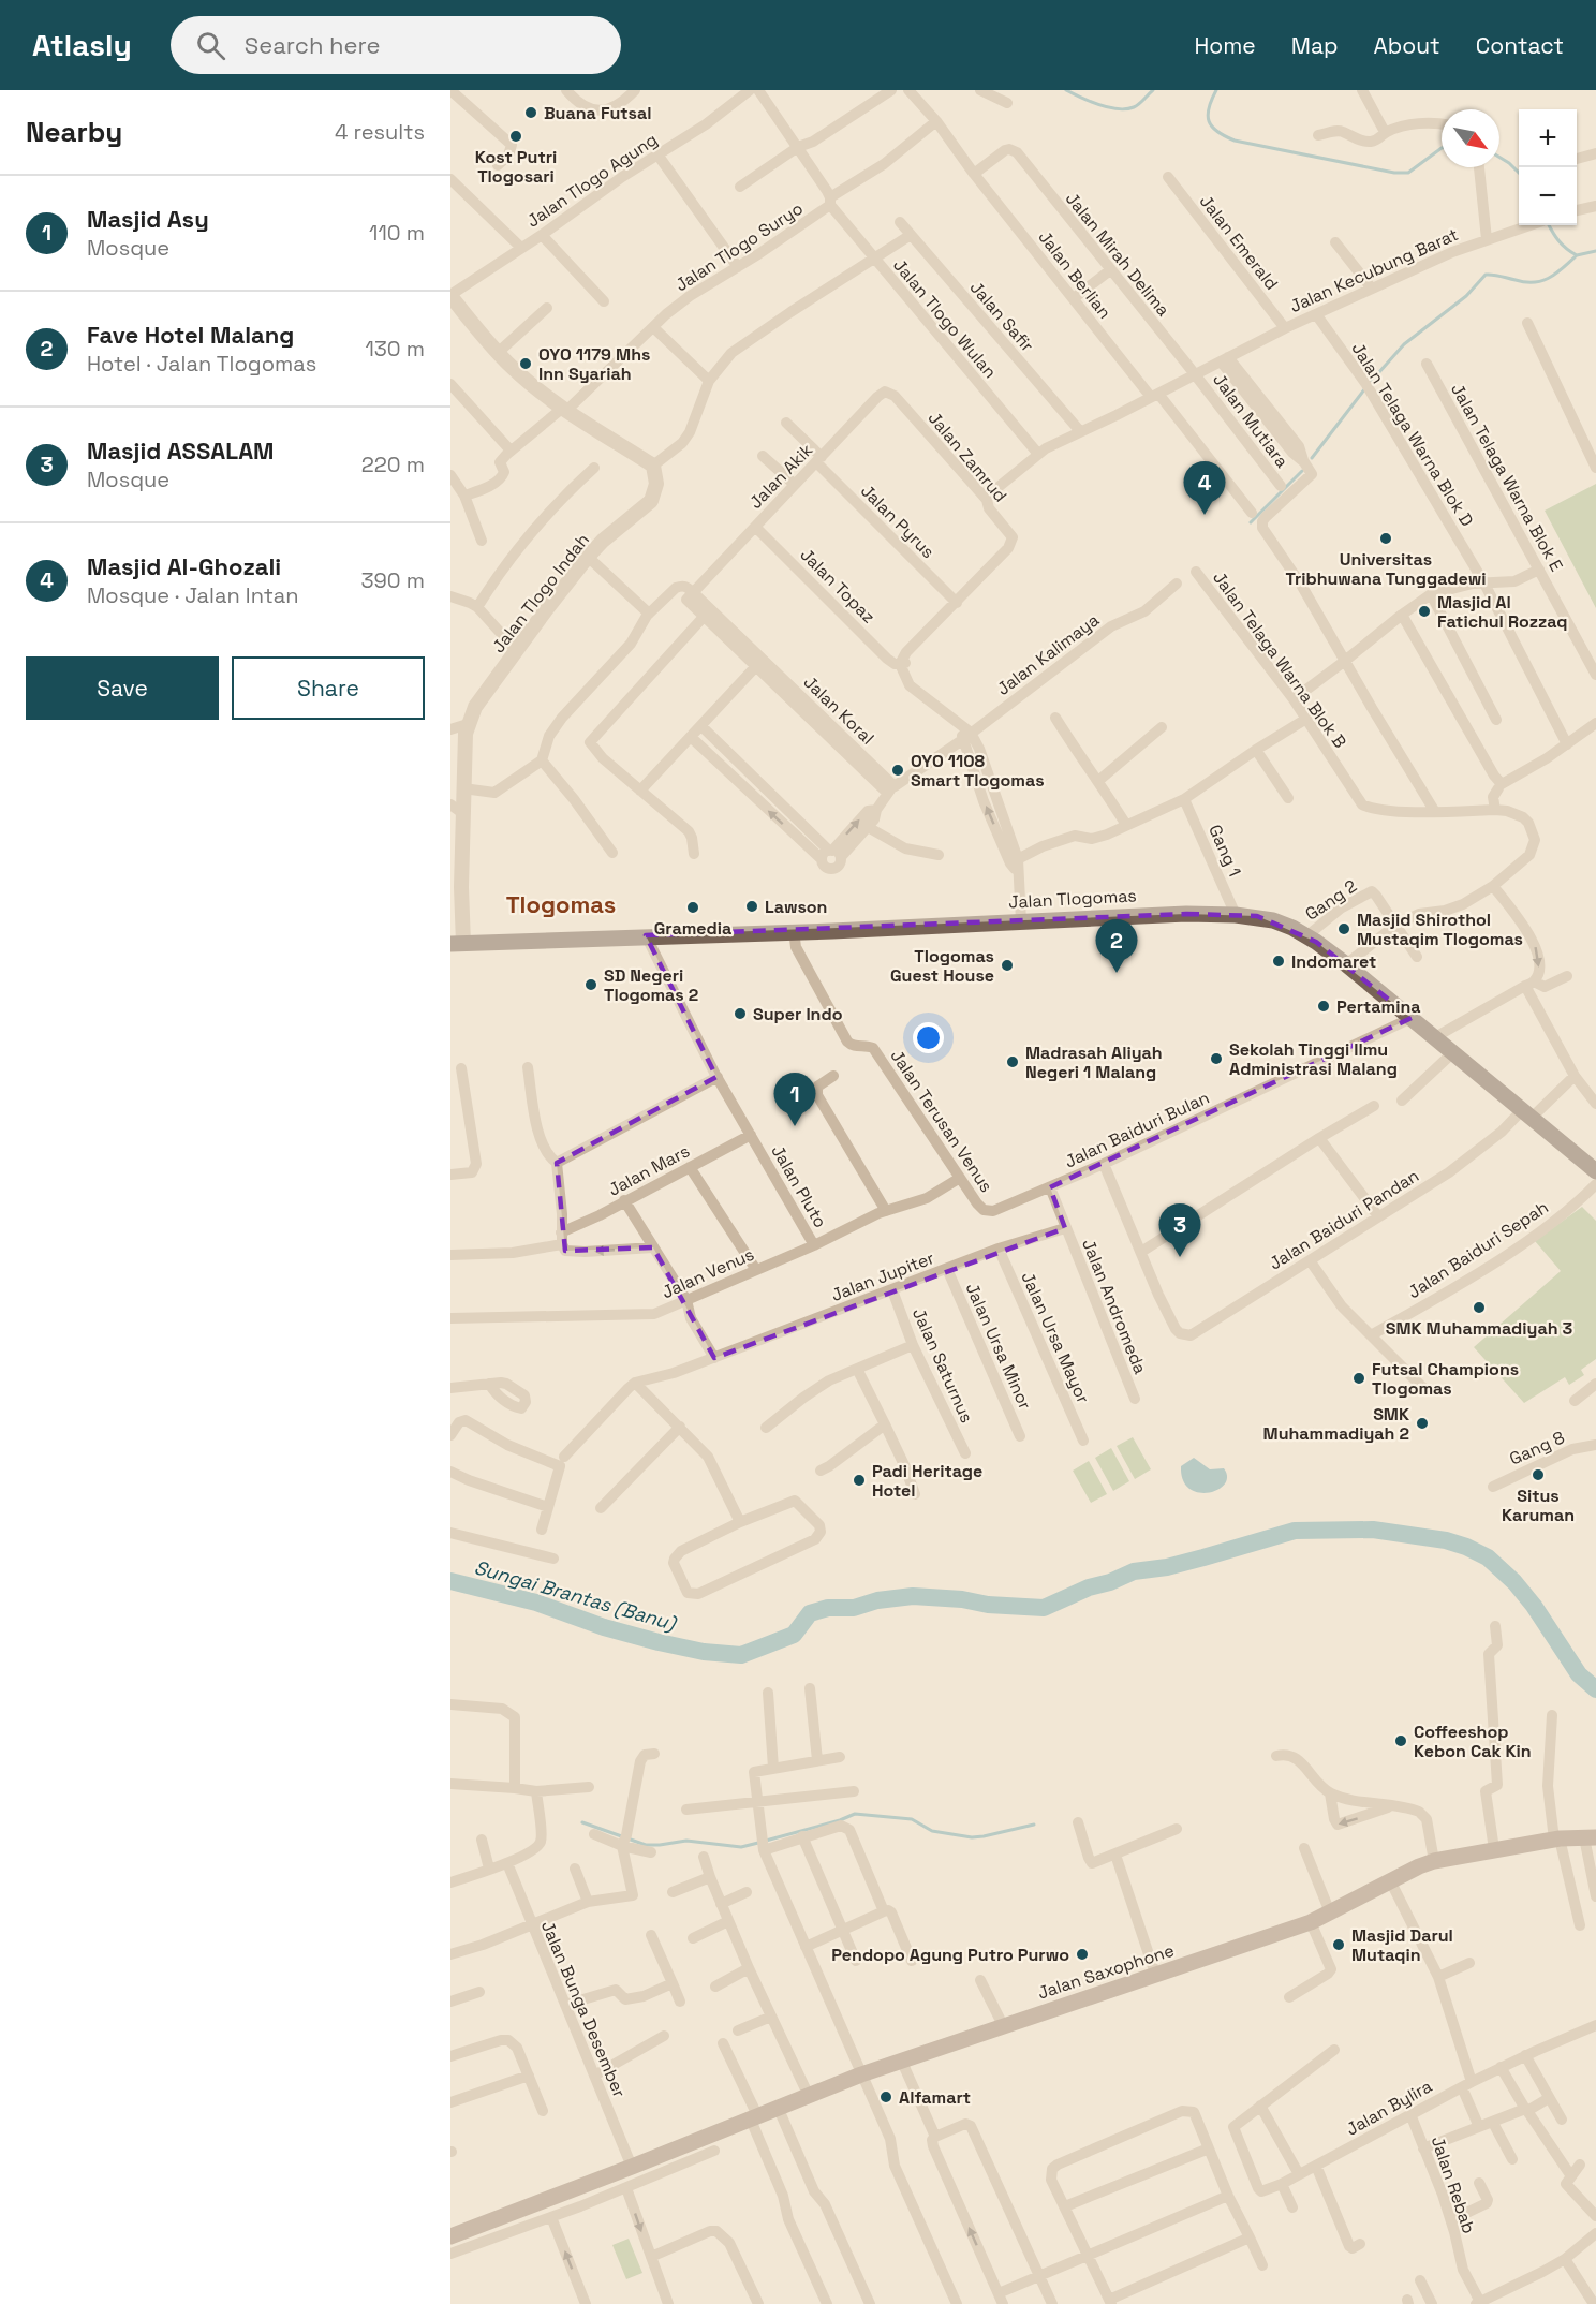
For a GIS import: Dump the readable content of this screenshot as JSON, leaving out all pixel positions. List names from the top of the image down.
{
  "streets": {
    "main road": ["Jalan Tlogomas", "Jalan Saxophone"],
    "street": [
      "Jalan Tlogo Agung",
      "Jalan Emerald",
      "Jalan Tlogo Suryo",
      "Jalan Mirah Delima",
      "Jalan Kecubung Barat",
      "Jalan Berlian",
      "Jalan Safir",
      "Jalan Tlogo Wulan",
      "Jalan Mutiara",
      "Jalan Telaga Warna Blok D",
      "Jalan Zamrud",
      "Jalan Akik",
      "Jalan Telaga Warna Blok E",
      "Jalan Pyrus",
      "Jalan Topaz",
      "Jalan Tlogo Indah",
      "Jalan Kalimaya",
      "Jalan Telaga Warna Blok B",
      "Jalan Koral",
      "Gang 1",
      "Gang 2",
      "Jalan Terusan Venus",
      "Jalan Baiduri Bulan",
      "Jalan Mars",
      "Jalan Pluto",
      "Jalan Baiduri Pandan",
      "Jalan Baiduri Sepah",
      "Jalan Venus",
      "Jalan Jupiter",
      "Jalan Andromeda",
      "Jalan Ursa Mayor",
      "Jalan Ursa Minor",
      "Jalan Saturnus",
      "Gang 8",
      "Jalan Bunga Desember",
      "Jalan Bylira",
      "Jalan Rebab"
    ]
  },
  "crossings": [
    ["Jalan Emerald", "Jalan Kecubung Barat"],
    ["Jalan Tlogo Suryo", "Jalan Berlian"],
    ["Jalan Tlogo Suryo", "Jalan Tlogo Wulan"],
    ["Jalan Mirah Delima", "Jalan Kecubung Barat"],
    ["Jalan Mirah Delima", "Jalan Berlian"],
    ["Jalan Mirah Delima", "Jalan Mutiara"],
    ["Jalan Kecubung Barat", "Jalan Berlian"],
    ["Jalan Kecubung Barat", "Jalan Safir"],
    ["Jalan Kecubung Barat", "Jalan Tlogo Wulan"],
    ["Jalan Kecubung Barat", "Jalan Mutiara"],
    ["Jalan Kecubung Barat", "Jalan Telaga Warna Blok D"],
    ["Jalan Kecubung Barat", "Jalan Zamrud"],
    ["Jalan Zamrud", "Jalan Akik"],
    ["Jalan Zamrud", "Jalan Pyrus"],
    ["Jalan Akik", "Jalan Pyrus"],
    ["Jalan Akik", "Jalan Topaz"],
    ["Jalan Akik", "Jalan Koral"],
    ["Jalan Topaz", "Jalan Kalimaya"],
    ["Jalan Tlogo Indah", "Jalan Tlogomas"],
    ["Gang 1", "Jalan Tlogomas"],
    ["Jalan Tlogomas", "Gang 2"],
    ["Jalan Tlogomas", "Jalan Terusan Venus"],
    ["Jalan Tlogomas", "Jalan Baiduri Bulan"],
    ["Jalan Tlogomas", "Jalan Pluto"],
    ["Jalan Tlogomas", "Jalan Baiduri Pandan"],
    ["Jalan Tlogomas", "Jalan Baiduri Sepah"],
    ["Jalan Terusan Venus", "Jalan Baiduri Bulan"],
    ["Jalan Terusan Venus", "Jalan Venus"],
    ["Jalan Baiduri Bulan", "Jalan Jupiter"],
    ["Jalan Baiduri Bulan", "Jalan Andromeda"],
    ["Jalan Mars", "Jalan Pluto"],
    ["Jalan Pluto", "Jalan Venus"],
    ["Jalan Jupiter", "Jalan Andromeda"],
    ["Jalan Jupiter", "Jalan Ursa Mayor"],
    ["Jalan Jupiter", "Jalan Ursa Minor"],
    ["Jalan Jupiter", "Jalan Saturnus"],
    ["Jalan Saxophone", "Jalan Bunga Desember"],
    ["Jalan Bylira", "Jalan Rebab"]
  ],
  "districts": ["Tlogomas"],
  "water": ["Sungai Brantas (Banu)"],
  "places": [
    "Buana Futsal",
    "Kost Putri Tlogosari",
    "OYO 1179 Mhs Inn Syariah",
    "Universitas Tribhuwana Tunggadewi",
    "Masjid Al Fatichul Rozzaq",
    "OYO 1108 Smart Tlogomas",
    "Lawson",
    "Gramedia",
    "Masjid Shirothol Mustaqim Tlogomas",
    "Indomaret",
    "Tlogomas Guest House",
    "SD Negeri Tlogomas 2",
    "Pertamina",
    "Super Indo",
    "Sekolah Tinggi Ilmu Administrasi Malang",
    "Madrasah Aliyah Negeri 1 Malang",
    "SMK Muhammadiyah 3",
    "Futsal Champions Tlogomas",
    "SMK Muhammadiyah 2",
    "Situs Karuman",
    "Padi Heritage Hotel",
    "Coffeeshop Kebon Cak Kin",
    "Masjid Darul Mutaqin",
    "Pendopo Agung Putro Purwo",
    "Alfamart"
  ],
  "north": "bottom right",
  "page": {
    "header": "Atlasly",
    "search": "Search here",
    "nav": [
      "Home",
      "Map",
      "About",
      "Contact"
    ],
    "heading": ["Nearby", "4 results"],
    "map_buttons": ["+", "−"],
    "list": [
      {
        "mark": "1",
        "name": "Masjid Asy",
        "note": "Mosque",
        "value": "110 m"
      },
      {
        "mark": "2",
        "name": "Fave Hotel Malang",
        "note": "Hotel · Jalan Tlogomas",
        "value": "130 m"
      },
      {
        "mark": "3",
        "name": "Masjid ASSALAM",
        "note": "Mosque",
        "value": "220 m"
      },
      {
        "mark": "4",
        "name": "Masjid Al-Ghozali",
        "note": "Mosque · Jalan Intan",
        "value": "390 m"
      }
    ],
    "pins": [
      "4",
      "2",
      "1",
      "3"
    ],
    "buttons": ["Save", "Share"]
  }
}
